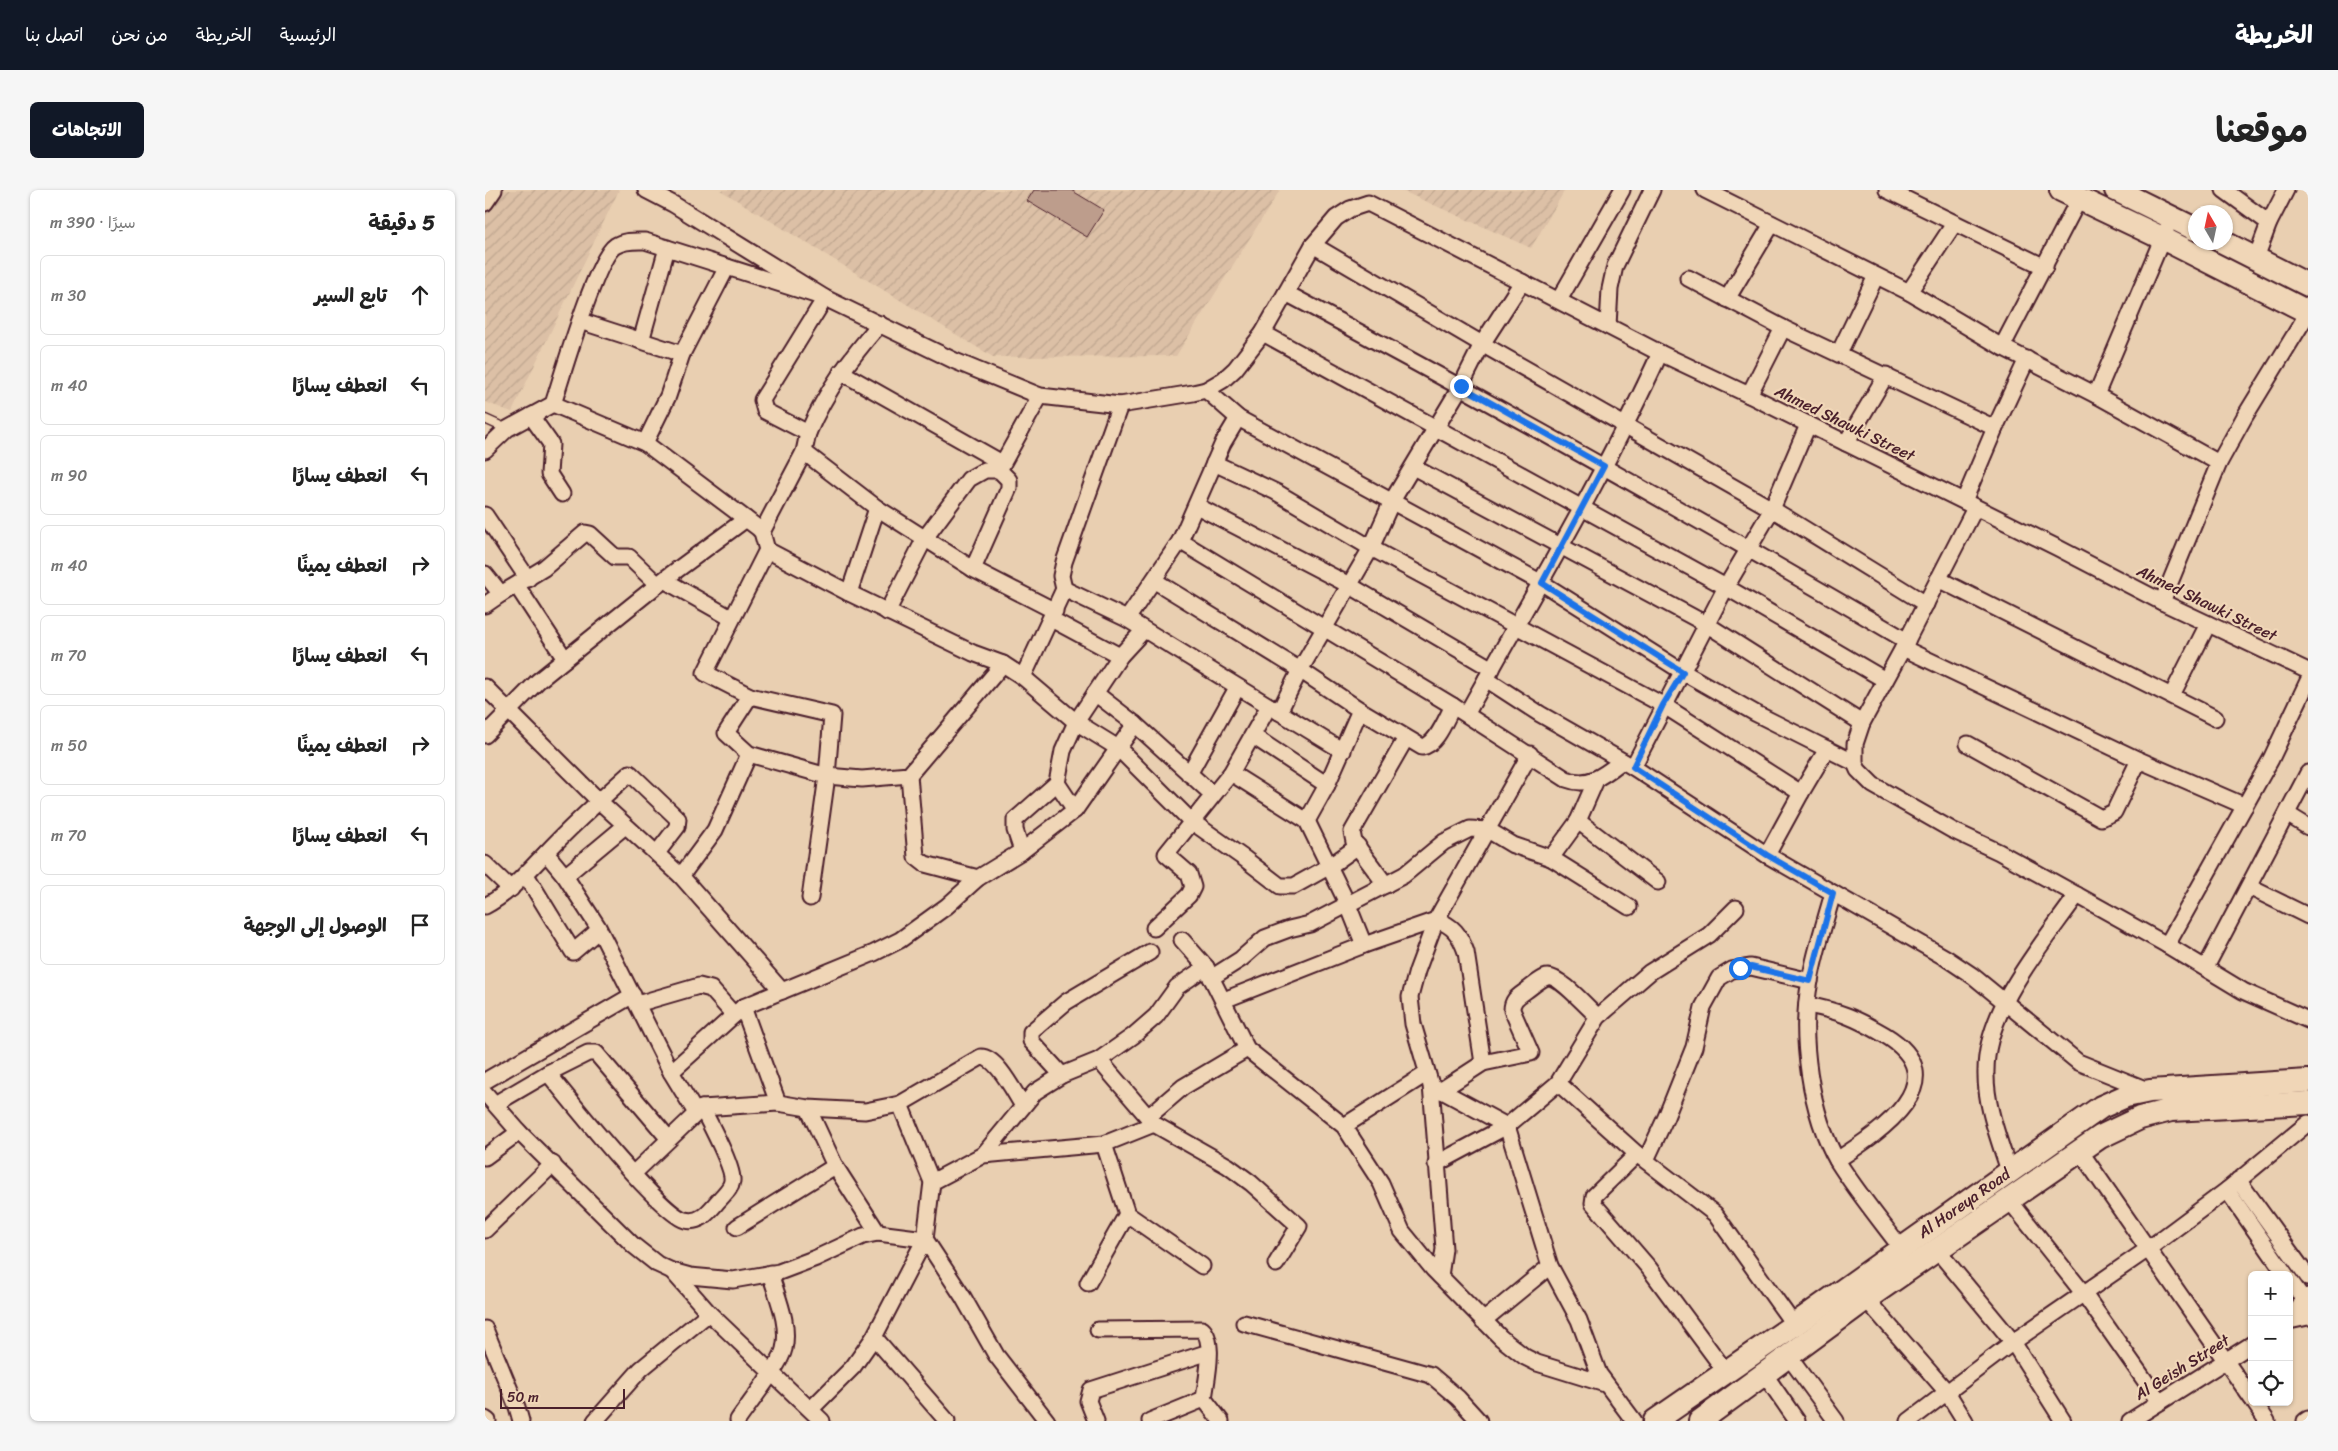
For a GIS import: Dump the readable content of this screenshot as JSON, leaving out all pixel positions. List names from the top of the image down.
{
  "streets": {
    "main road": ["Al Horeya Road"],
    "street": ["Ahmed Shawki Street", "Al Geish Street"]
  },
  "scale_bar": "50 m",
  "north": "top",
  "page": {
    "header": "الخريطة",
    "nav": [
      "الرئيسية",
      "الخريطة",
      "من نحن",
      "اتصل بنا"
    ],
    "title": "موقعنا",
    "buttons": "الاتجاهات",
    "heading": ["5 دقيقة", "سيرًا · 390 m"],
    "list": [
      ["تابع السير", "30 m"],
      ["انعطف يسارًا", "40 m"],
      ["انعطف يسارًا", "90 m"],
      ["انعطف يمينًا", "40 m"],
      ["انعطف يسارًا", "70 m"],
      ["انعطف يمينًا", "50 m"],
      ["انعطف يسارًا", "70 m"],
      "الوصول إلى الوجهة"
    ],
    "map_buttons": ["+", "−"],
    "scale": "50 m"
  }
}
